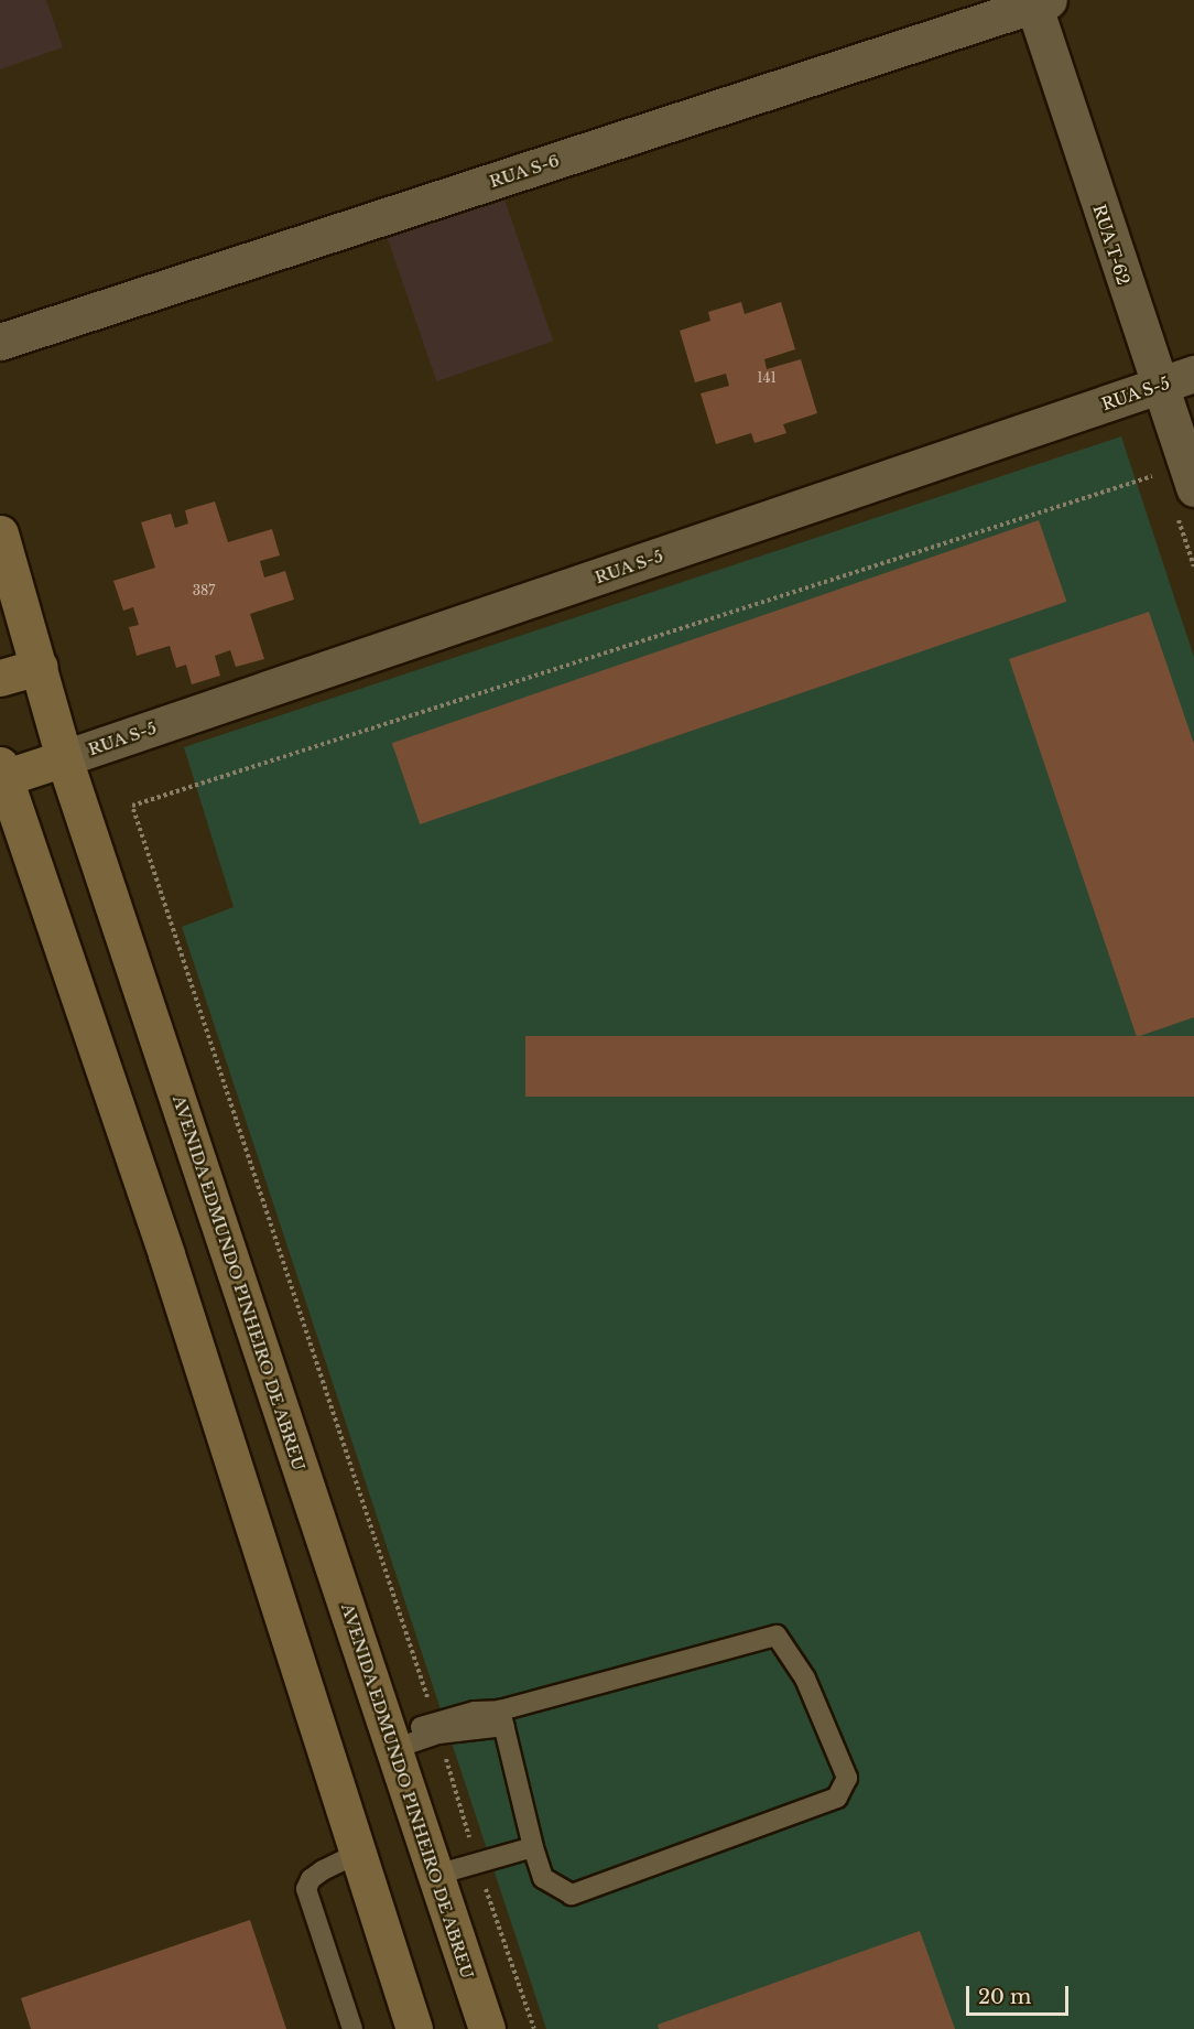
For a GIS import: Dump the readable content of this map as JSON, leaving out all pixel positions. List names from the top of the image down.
{
  "streets": {
    "main road": ["AVENIDA EDMUNDO PINHEIRO DE ABREU"],
    "street": ["RUA S-6", "RUA T-62", "RUA S-5"]
  },
  "crossings": [
    ["RUA S-6", "RUA T-62"],
    ["RUA T-62", "RUA S-5"],
    ["RUA S-5", "AVENIDA EDMUNDO PINHEIRO DE ABREU"]
  ],
  "house_numbers": ["141", "387"],
  "scale_bar": "20 m"
}
